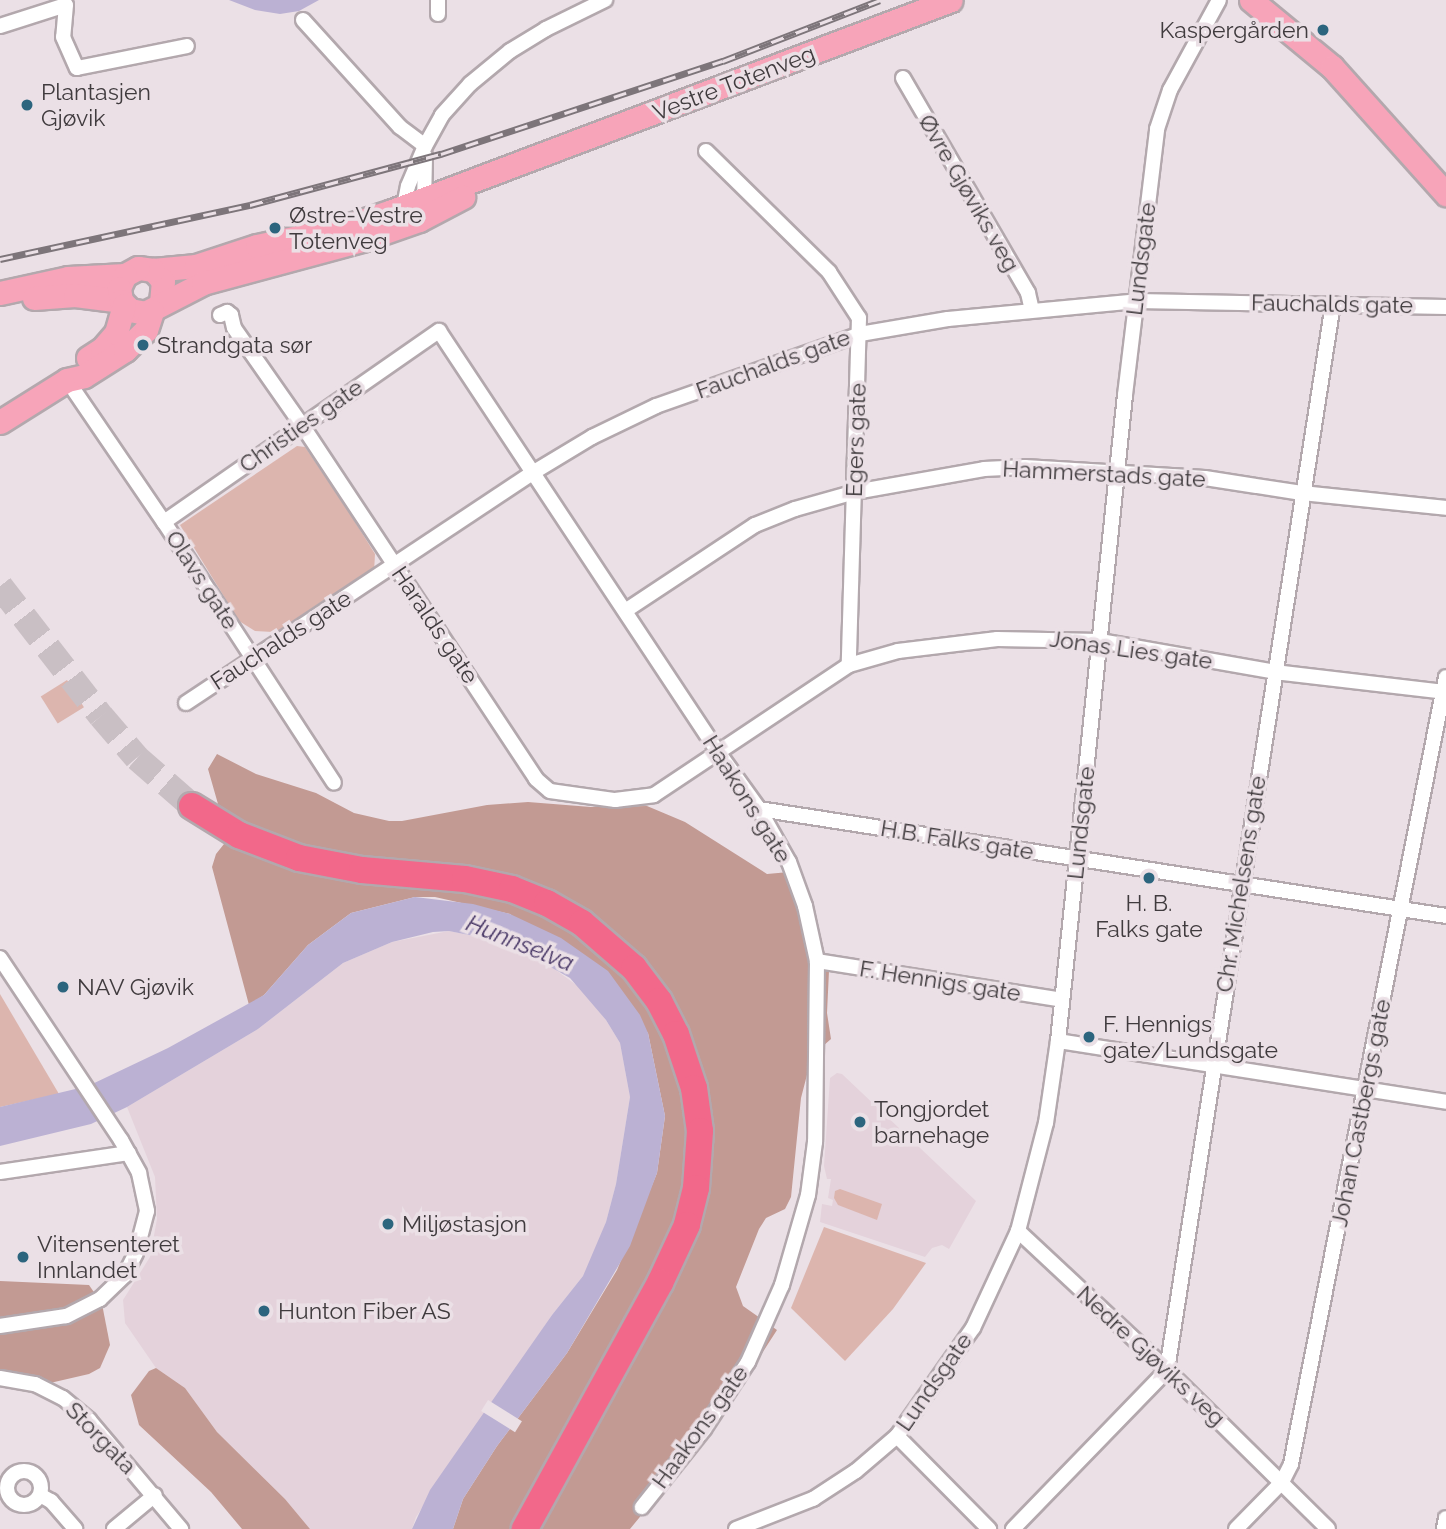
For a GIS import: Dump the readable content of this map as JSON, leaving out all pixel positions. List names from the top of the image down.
{
  "streets": {
    "main road": ["Vestre Totenveg"],
    "street": [
      "Øvre Gjøviks veg",
      "Lundsgate",
      "Fauchalds gate",
      "Christies gate",
      "Egers gate",
      "Hammerstads gate",
      "Olavs gate",
      "Haralds gate",
      "Jonas Lies gate",
      "Haakons gate",
      "H.B. Falks gate",
      "Chr. Michelsens gate",
      "F. Hennigs gate",
      "Johan Castbergs gate",
      "Nedre Gjøviks veg",
      "Storgata"
    ]
  },
  "crossings": [
    ["Øvre Gjøviks veg", "Fauchalds gate"],
    ["Lundsgate", "Fauchalds gate"],
    ["Lundsgate", "Hammerstads gate"],
    ["Lundsgate", "Jonas Lies gate"],
    ["Lundsgate", "H.B. Falks gate"],
    ["Lundsgate", "F. Hennigs gate"],
    ["Lundsgate", "Nedre Gjøviks veg"],
    ["Fauchalds gate", "Egers gate"],
    ["Fauchalds gate", "Olavs gate"],
    ["Fauchalds gate", "Haralds gate"],
    ["Fauchalds gate", "Haakons gate"],
    ["Fauchalds gate", "Chr. Michelsens gate"],
    ["Christies gate", "Olavs gate"],
    ["Christies gate", "Haralds gate"],
    ["Christies gate", "Haakons gate"],
    ["Egers gate", "Hammerstads gate"],
    ["Egers gate", "Jonas Lies gate"],
    ["Hammerstads gate", "Haakons gate"],
    ["Hammerstads gate", "Chr. Michelsens gate"],
    ["Haralds gate", "Jonas Lies gate"],
    ["Haralds gate", "Haakons gate"],
    ["Jonas Lies gate", "Haakons gate"],
    ["Jonas Lies gate", "Chr. Michelsens gate"],
    ["Jonas Lies gate", "Johan Castbergs gate"],
    ["Haakons gate", "H.B. Falks gate"],
    ["Haakons gate", "F. Hennigs gate"],
    ["H.B. Falks gate", "Chr. Michelsens gate"],
    ["H.B. Falks gate", "Johan Castbergs gate"],
    ["Chr. Michelsens gate", "Nedre Gjøviks veg"],
    ["Johan Castbergs gate", "Nedre Gjøviks veg"]
  ],
  "water": ["Hunnselva"],
  "places": [
    "Kaspergården",
    "Plantasjen Gjøvik",
    "Østre-Vestre Totenveg",
    "Strandgata sør",
    "H. B. Falks gate",
    "NAV Gjøvik",
    "F. Hennigs gate/Lundsgate",
    "Tongjordet barnehage",
    "Miljøstasjon",
    "Vitensenteret Innlandet",
    "Hunton Fiber AS"
  ]
}
